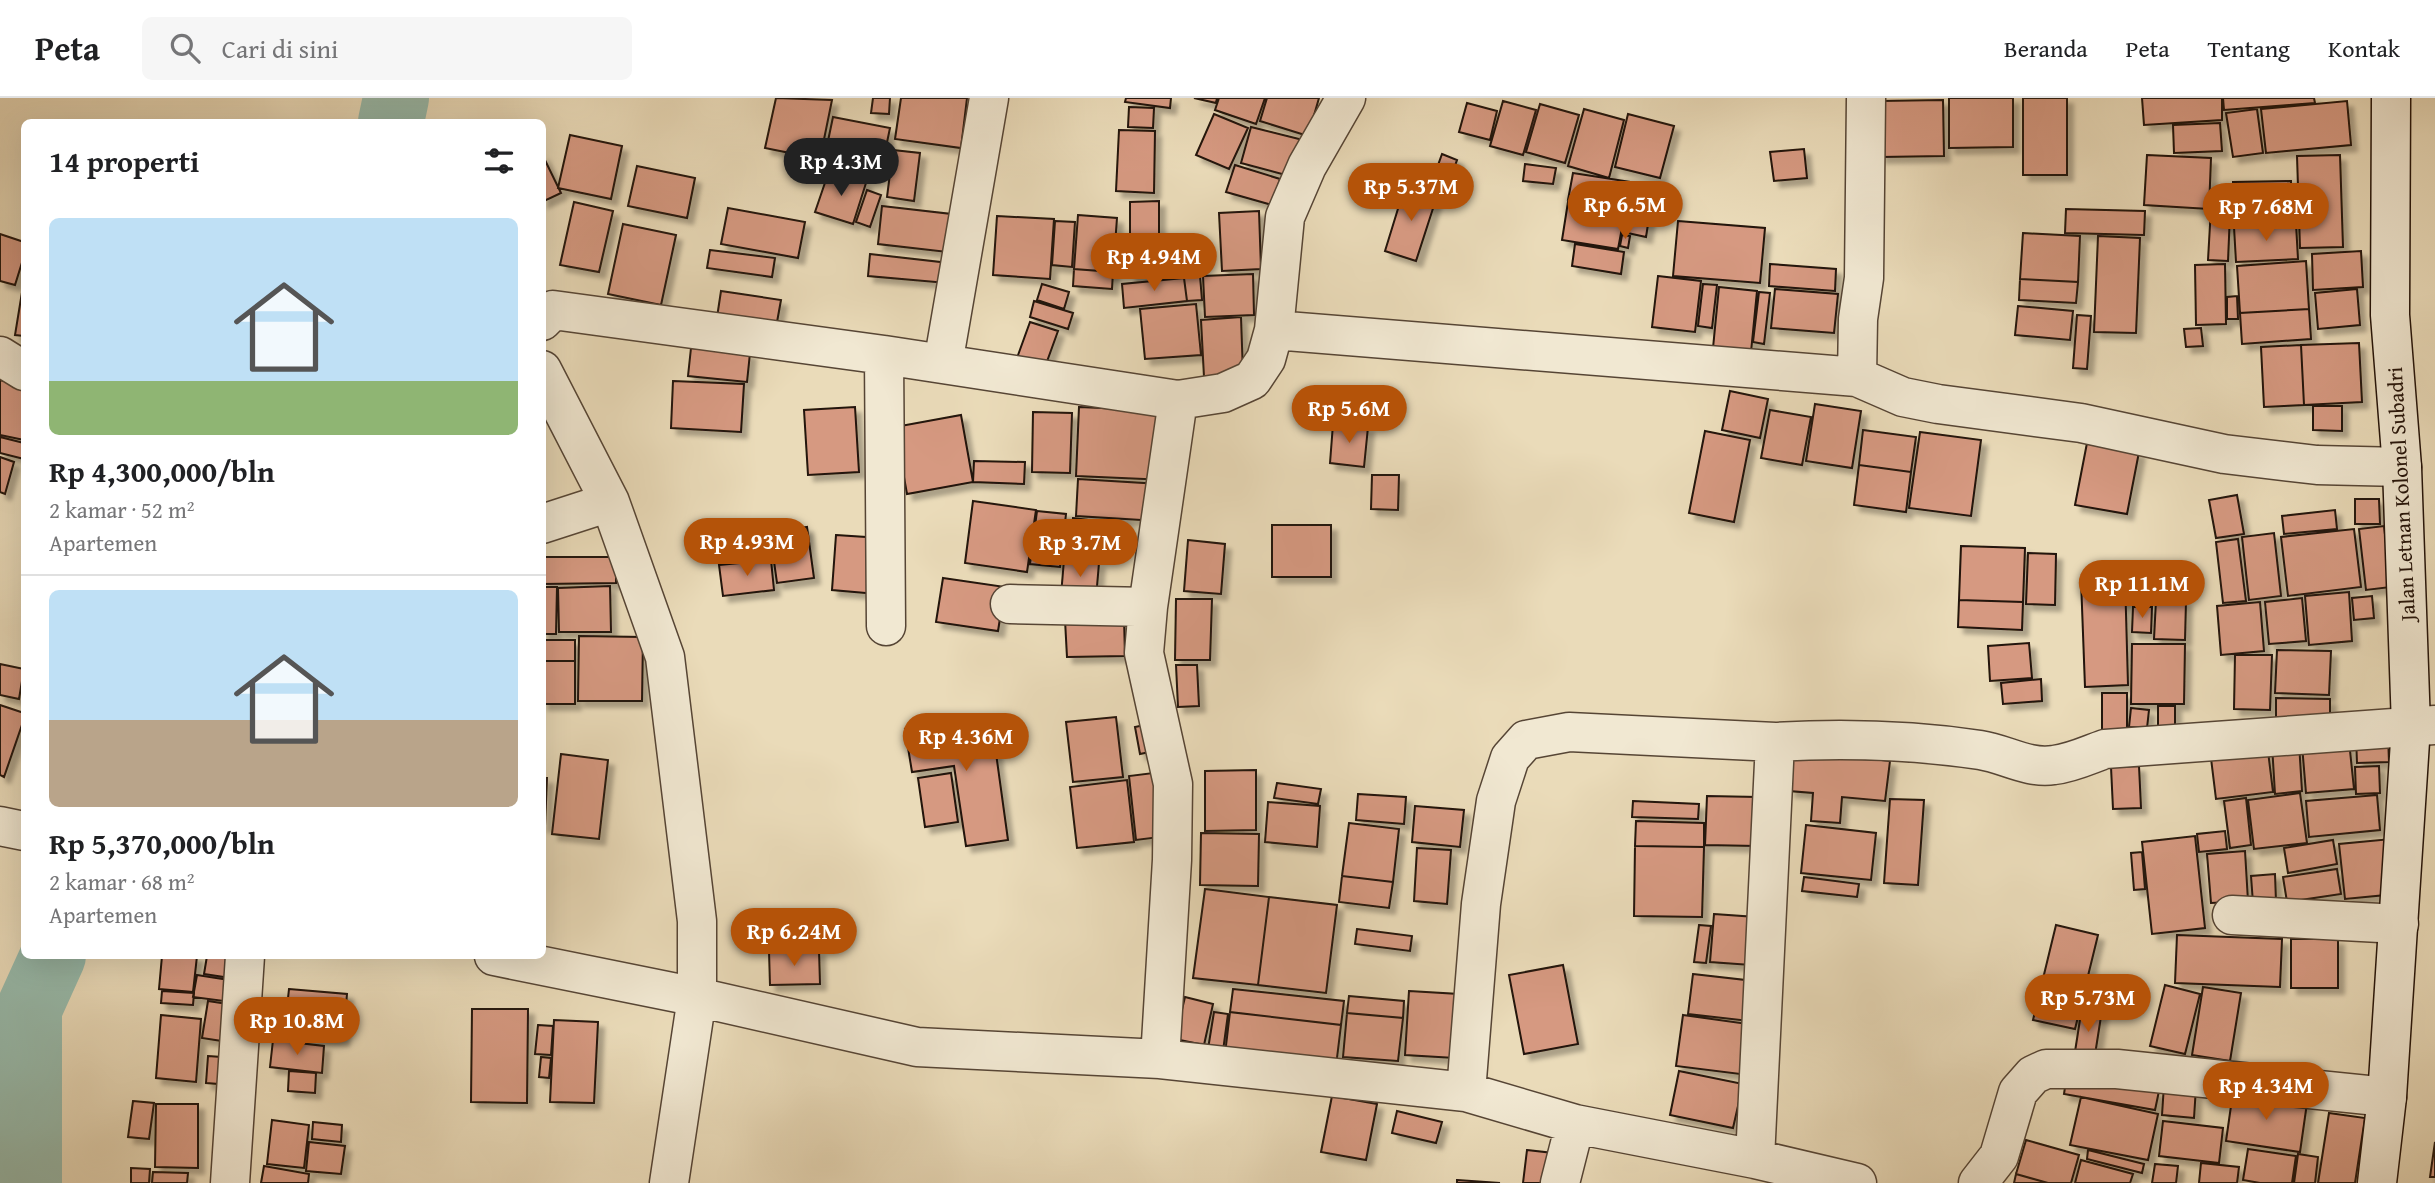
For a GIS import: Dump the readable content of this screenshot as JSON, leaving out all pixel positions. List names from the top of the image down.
{
  "streets": {
    "street": ["Jalan Letnan Kolonel Subadri"]
  },
  "page": {
    "header": "Peta",
    "search": "Cari di sini",
    "nav": [
      "Beranda",
      "Peta",
      "Tentang",
      "Kontak"
    ],
    "heading": "14 properti",
    "price": [
      "Rp 4.3M",
      "Rp 5.37M",
      "Rp 6.5M",
      "Rp 7.68M",
      "Rp 4.94M",
      "Rp 5.6M",
      "Rp 4.93M",
      "Rp 3.7M",
      "Rp 11.1M",
      "Rp 4.36M",
      "Rp 6.24M",
      "Rp 5.73M",
      "Rp 10.8M",
      "Rp 4.34M"
    ],
    "list": [
      {
        "name": "Rp 4,300,000/bln",
        "note": "2 kamar · 52 m² · Apartemen"
      },
      {
        "name": "Rp 5,370,000/bln",
        "note": "2 kamar · 68 m² · Apartemen"
      }
    ]
  }
}
